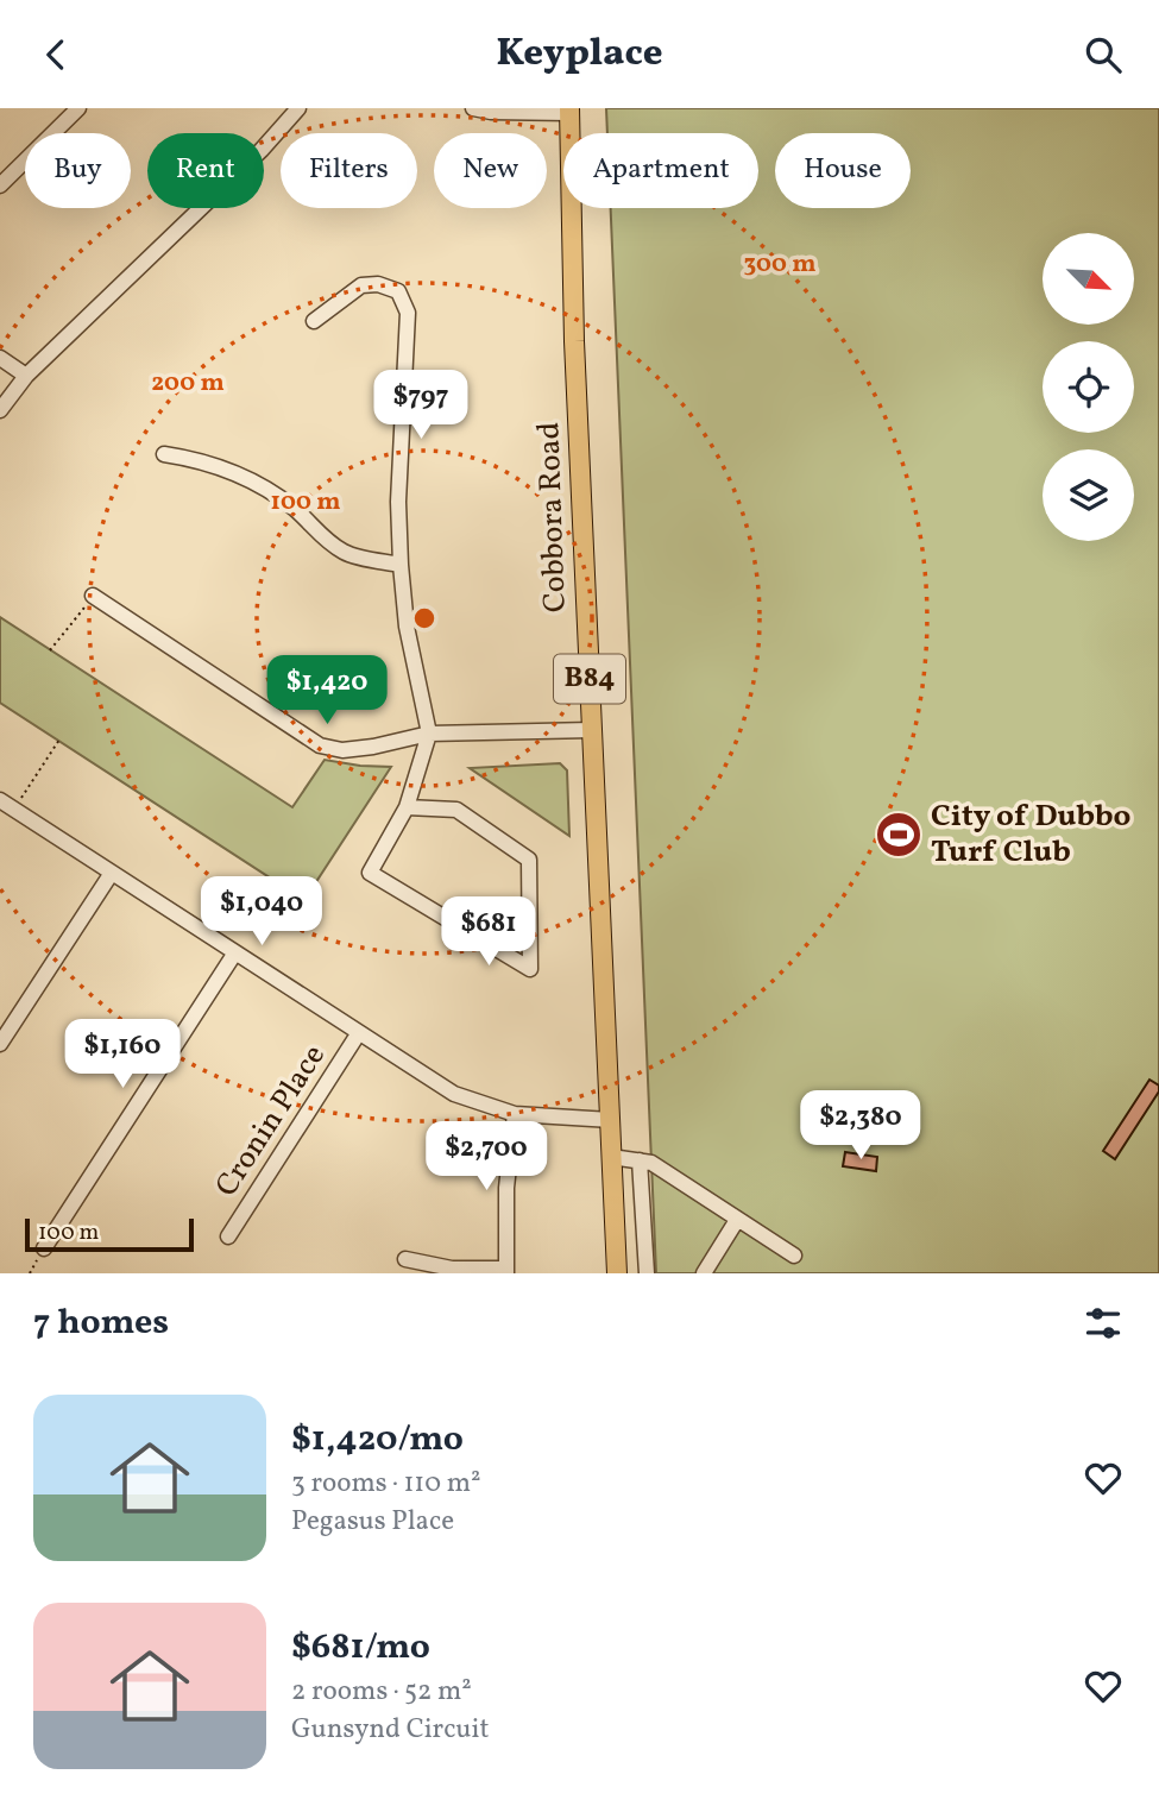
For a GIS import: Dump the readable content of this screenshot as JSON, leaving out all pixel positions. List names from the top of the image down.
{
  "streets": {
    "main road": ["Cobbora Road", "B84"],
    "street": ["Cronin Place"]
  },
  "places": {
    "sports": ["City of Dubbo Turf Club"]
  },
  "scale_bar": "100 m",
  "north": "bottom right",
  "page": {
    "header": "Keyplace",
    "chip": [
      "Buy",
      "Rent",
      "Filters",
      "New",
      "Apartment",
      "House"
    ],
    "price": [
      "$797",
      "$1,420",
      "$1,040",
      "$681",
      "$1,160",
      "$2,380",
      "$2,700"
    ],
    "scale": "100 m",
    "heading": "7 homes",
    "list": [
      {
        "name": "$1,420/mo",
        "note": "3 rooms · 110 m² · Pegasus Place"
      },
      {
        "name": "$681/mo",
        "note": "2 rooms · 52 m² · Gunsynd Circuit"
      }
    ]
  },
  "rings": ["300 m", "200 m", "100 m"]
}
